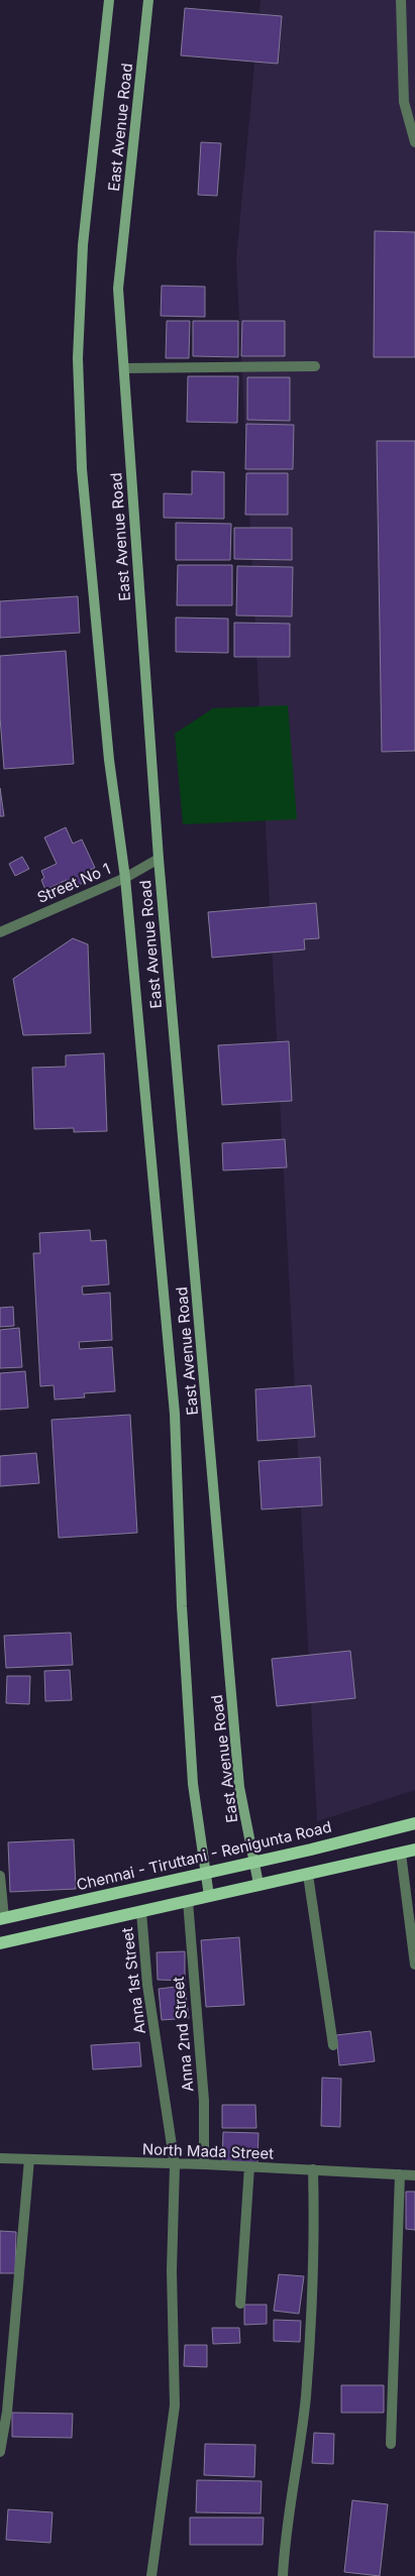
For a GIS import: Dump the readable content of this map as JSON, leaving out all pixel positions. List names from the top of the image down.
{
  "streets": {
    "main road": ["East Avenue Road", "Chennai - Tiruttani - Renigunta Road"],
    "street": [
      "Street No 1",
      "Anna 1st Street",
      "Anna 2nd Street",
      "North Mada Street"
    ]
  },
  "crossings": [
    ["East Avenue Road", "Street No 1"],
    ["East Avenue Road", "Chennai - Tiruttani - Renigunta Road"],
    ["Anna 1st Street", "North Mada Street"],
    ["Anna 2nd Street", "North Mada Street"]
  ]
}
